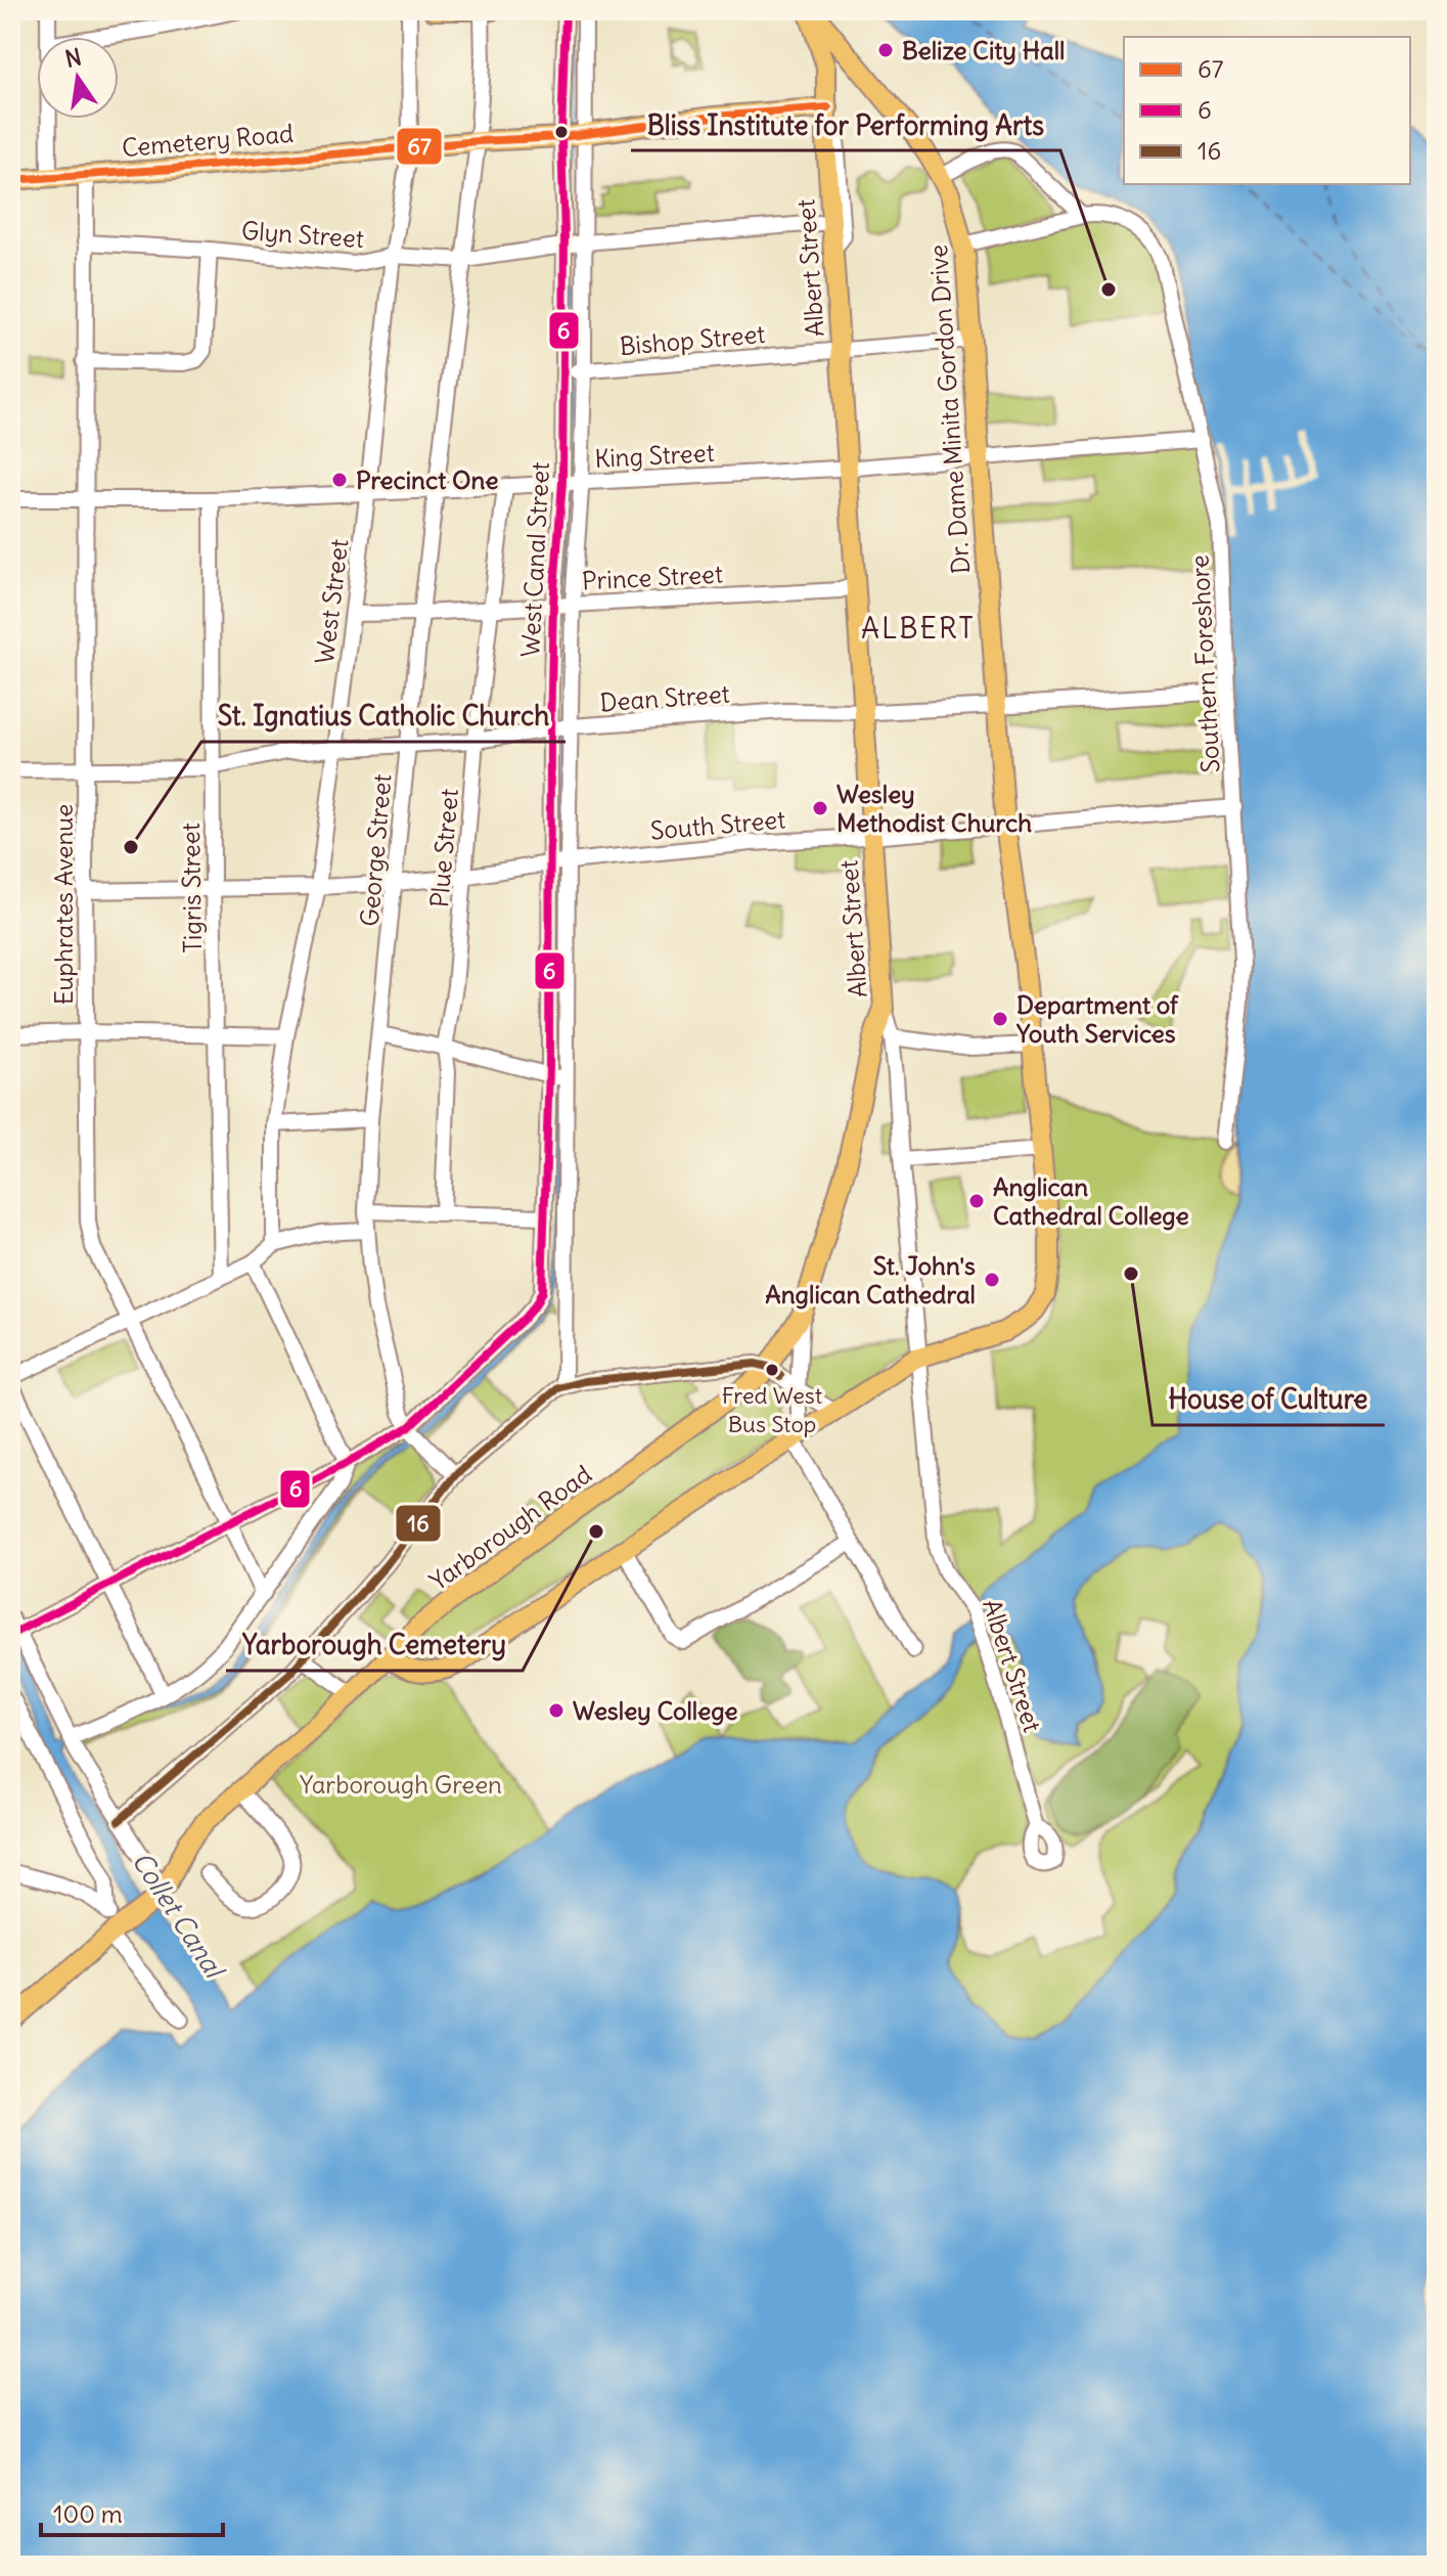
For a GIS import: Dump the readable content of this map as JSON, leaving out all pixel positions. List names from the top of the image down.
{
  "streets": {
    "main road": [
      "Cemetery Road",
      "Albert Street",
      "Dr. Dame Minita Gordon Drive",
      "Yarborough Road"
    ],
    "street": [
      "Glyn Street",
      "Bishop Street",
      "King Street",
      "West Canal Street",
      "Prince Street",
      "West Street",
      "Southern Foreshore",
      "Dean Street",
      "South Street",
      "Plue Street",
      "George Street",
      "Tigris Street",
      "Euphrates Avenue"
    ]
  },
  "crossings": [
    ["Cemetery Road", "Albert Street"],
    ["Cemetery Road", "West Canal Street"],
    ["Cemetery Road", "West Street"],
    ["Cemetery Road", "George Street"],
    ["Cemetery Road", "Euphrates Avenue"],
    ["Glyn Street", "Albert Street"],
    ["Glyn Street", "West Canal Street"],
    ["Glyn Street", "West Street"],
    ["Glyn Street", "George Street"],
    ["Glyn Street", "Euphrates Avenue"],
    ["Albert Street", "Bishop Street"],
    ["Albert Street", "Dr. Dame Minita Gordon Drive"],
    ["Albert Street", "King Street"],
    ["Albert Street", "Prince Street"],
    ["Albert Street", "Dean Street"],
    ["Albert Street", "South Street"],
    ["Albert Street", "Yarborough Road"],
    ["Bishop Street", "Dr. Dame Minita Gordon Drive"],
    ["Bishop Street", "West Canal Street"],
    ["Dr. Dame Minita Gordon Drive", "King Street"],
    ["Dr. Dame Minita Gordon Drive", "Dean Street"],
    ["Dr. Dame Minita Gordon Drive", "South Street"],
    ["Dr. Dame Minita Gordon Drive", "Yarborough Road"],
    ["King Street", "West Canal Street"],
    ["King Street", "West Street"],
    ["King Street", "Southern Foreshore"],
    ["King Street", "Plue Street"],
    ["King Street", "George Street"],
    ["King Street", "Tigris Street"],
    ["King Street", "Euphrates Avenue"],
    ["West Canal Street", "Prince Street"],
    ["West Canal Street", "Dean Street"],
    ["West Canal Street", "South Street"],
    ["Prince Street", "West Street"],
    ["Prince Street", "Plue Street"],
    ["Prince Street", "George Street"],
    ["West Street", "Dean Street"],
    ["West Street", "South Street"],
    ["Southern Foreshore", "Dean Street"],
    ["Southern Foreshore", "South Street"],
    ["Dean Street", "Plue Street"],
    ["Dean Street", "George Street"],
    ["Dean Street", "Tigris Street"],
    ["Dean Street", "Euphrates Avenue"],
    ["South Street", "Plue Street"],
    ["South Street", "George Street"],
    ["South Street", "Tigris Street"],
    ["South Street", "Euphrates Avenue"]
  ],
  "districts": ["ALBERT"],
  "water": ["Collet Canal"],
  "parks": ["Yarborough Green"],
  "places": [
    "Belize City Hall",
    "Bliss Institute for Performing Arts",
    "Precinct One",
    "Wesley Methodist Church",
    "St. Ignatius Catholic Church",
    "Department of Youth Services",
    "Anglican Cathedral College",
    "House of Culture",
    "St. John's Anglican Cathedral",
    "Fred West Bus Stop",
    "Yarborough Cemetery",
    "Wesley College"
  ],
  "lines": ["transit line 6", "transit line 67", "transit line 16"],
  "legend": ["67", "6", "16"],
  "scale_bar": "100 m",
  "north": "top"
}
